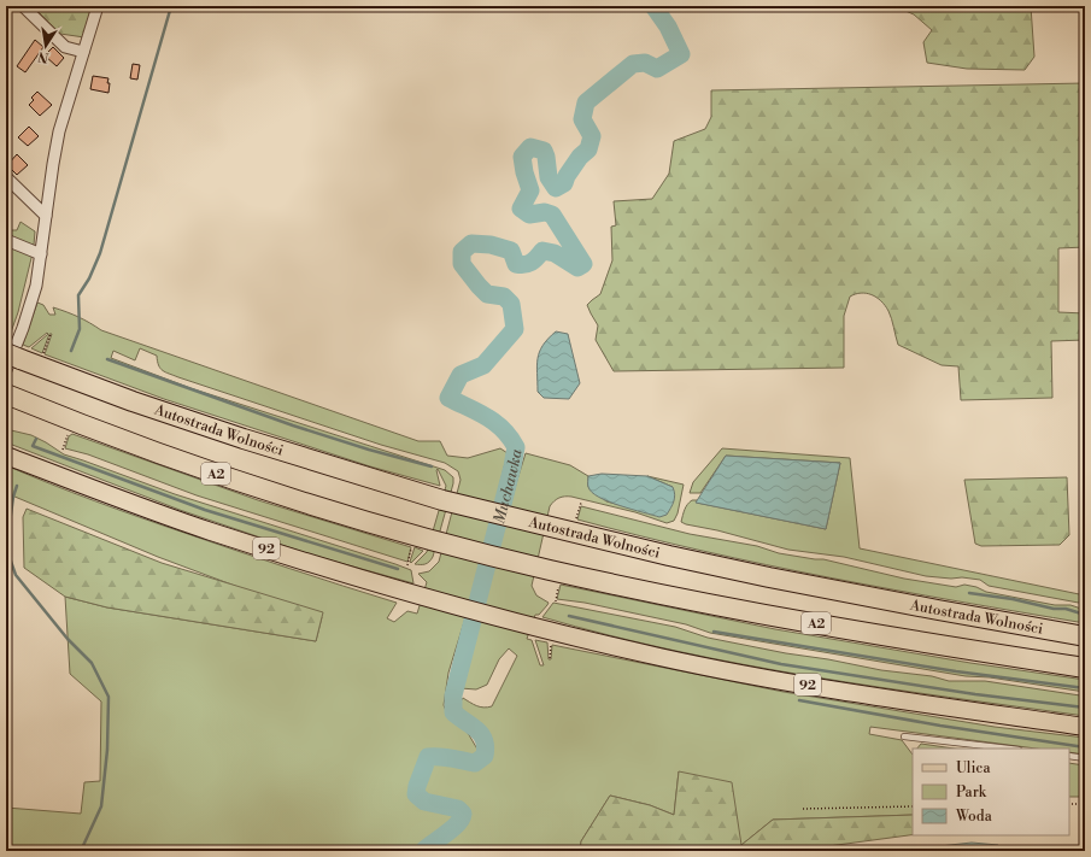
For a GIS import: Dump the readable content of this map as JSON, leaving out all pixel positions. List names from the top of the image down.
{
  "streets": {
    "highway": ["Autostrada Wolności", "A2"],
    "main road": ["92"]
  },
  "water": ["Muchawka"],
  "legend": ["Ulica", "Park", "Woda"],
  "north": "bottom"
}
